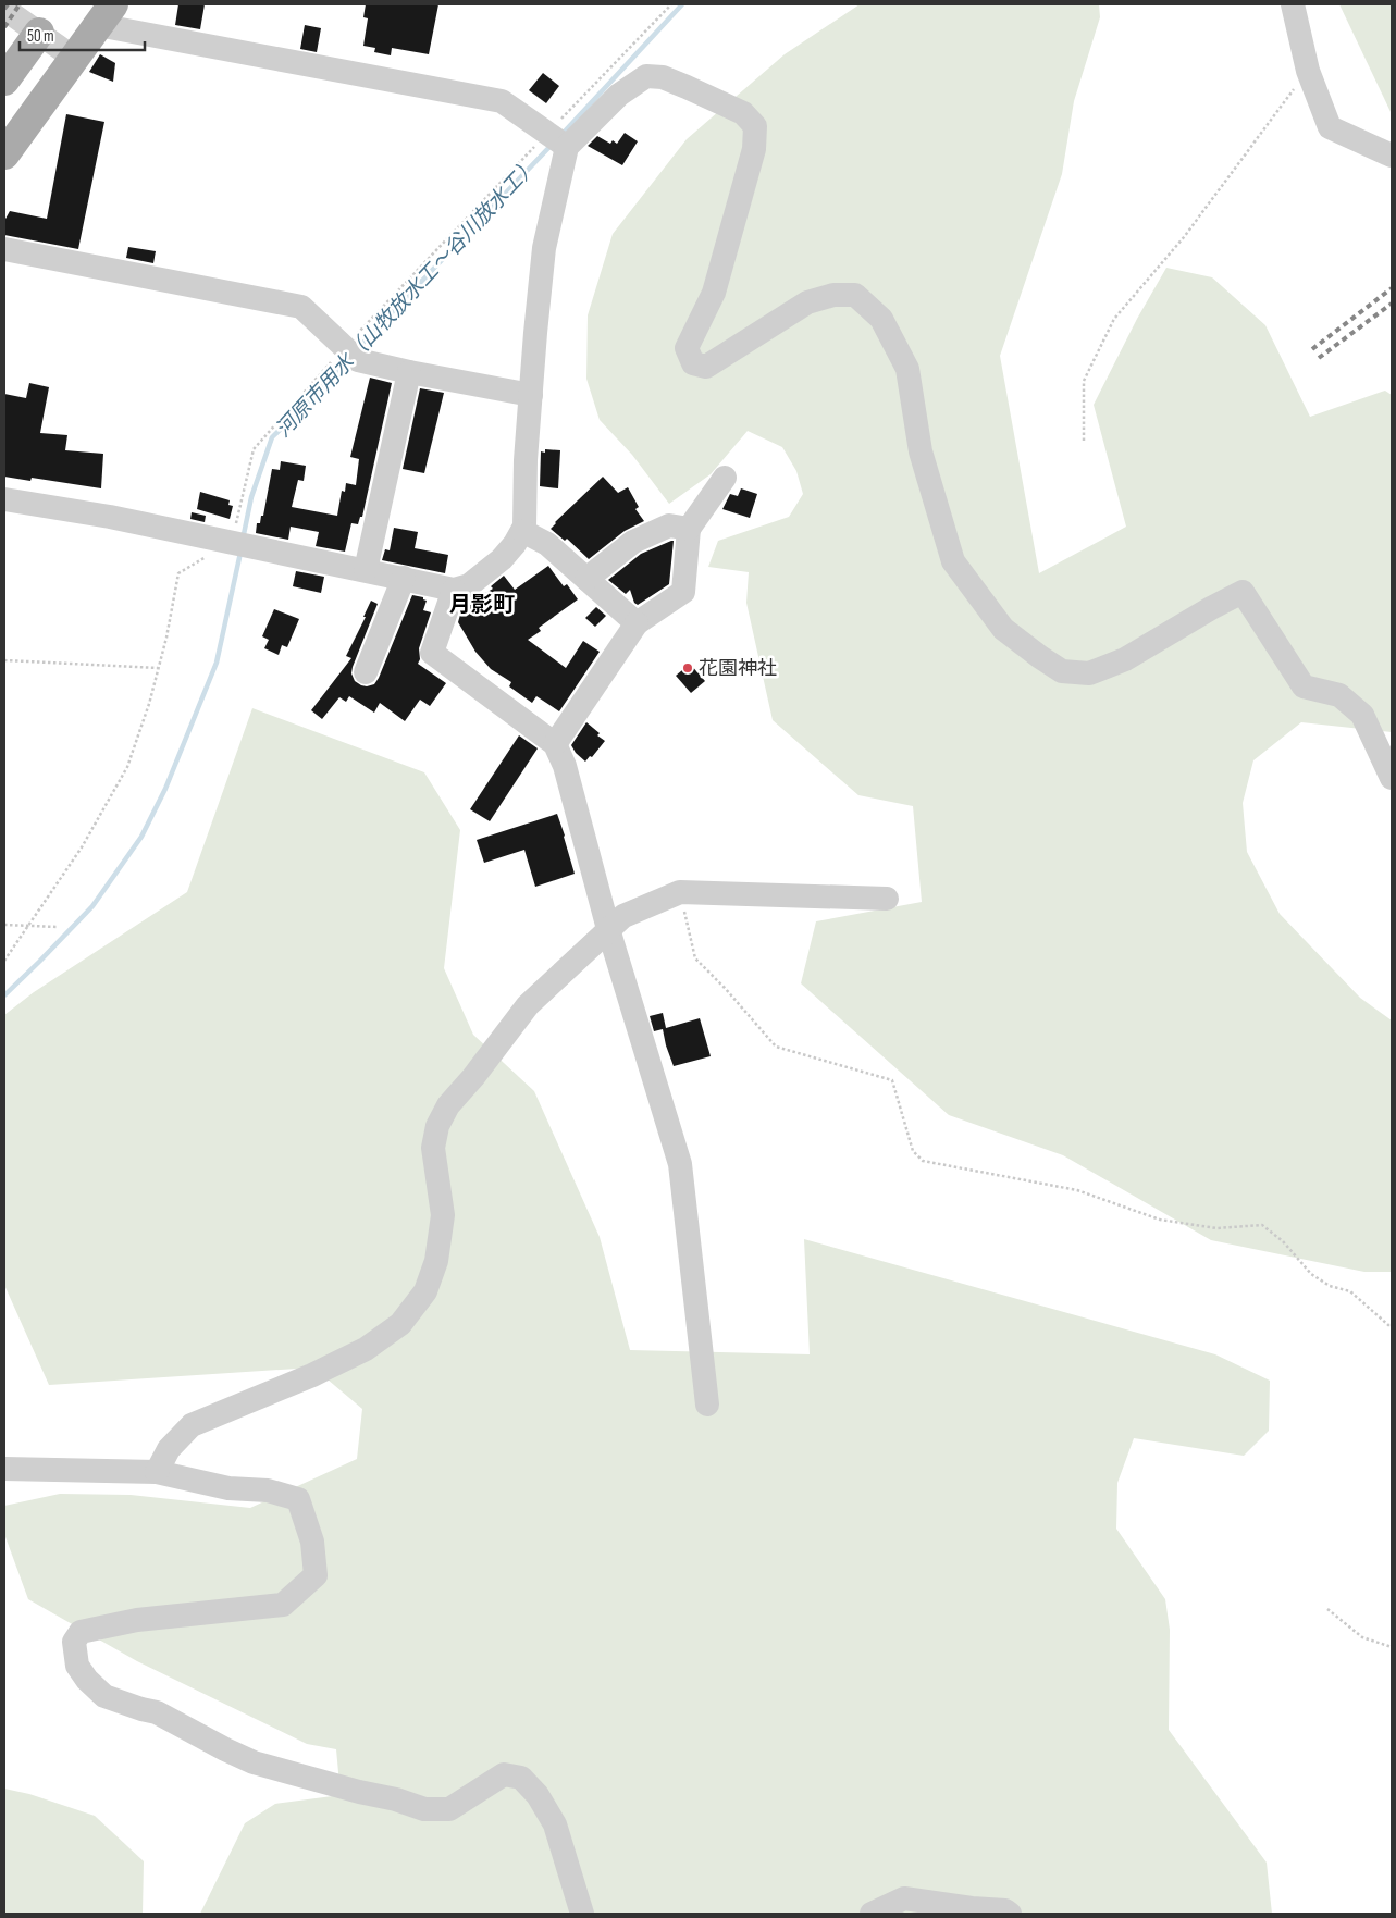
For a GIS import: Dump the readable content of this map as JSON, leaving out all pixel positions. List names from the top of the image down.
{
  "districts": ["月影町"],
  "water": ["河原市用水（山牧放水工～谷川放水工）"],
  "places": ["花園神社"],
  "scale_bar": "50 m"
}
